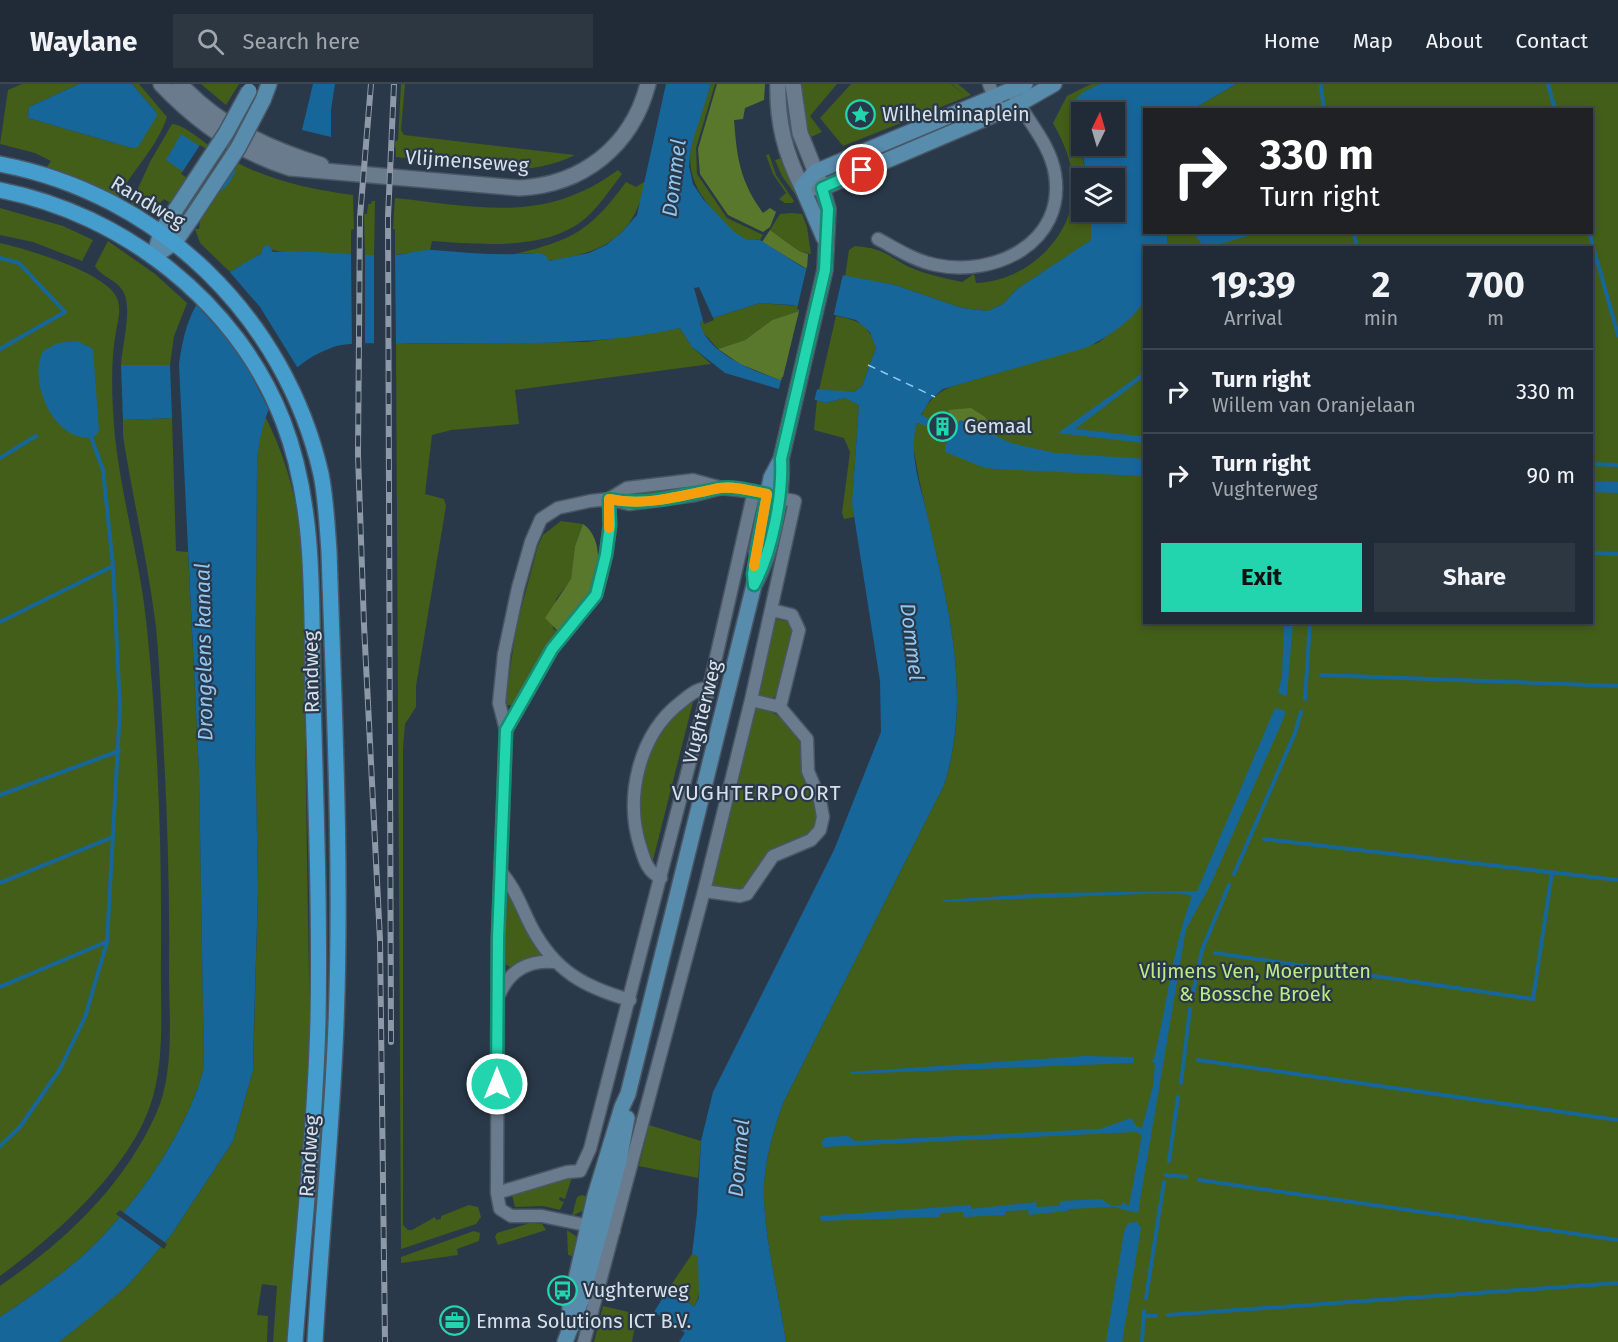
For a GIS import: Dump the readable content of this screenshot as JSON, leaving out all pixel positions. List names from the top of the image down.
{
  "streets": {
    "main road": ["Randweg", "Vughterweg"],
    "street": ["Vlijmenseweg"]
  },
  "districts": ["VUGHTERPOORT"],
  "water": ["Dommel", "Drongelens kanaal"],
  "parks": ["Vlijmens Ven, Moerputten & Bossche Broek"],
  "places": {
    "place": ["Wilhelminaplein"],
    "building": ["Gemaal"],
    "bus stop": ["Vughterweg"],
    "office": ["Emma Solutions ICT B.V."]
  },
  "north": "top",
  "page": {
    "header": "Waylane",
    "search": "Search here",
    "nav": [
      "Home",
      "Map",
      "About",
      "Contact"
    ],
    "turn": ["330 m", "Turn right"],
    "eta": [
      "19:39",
      "Arrival",
      "2",
      "min",
      "700",
      "m"
    ],
    "list": [
      {
        "name": "Turn right",
        "note": "Willem van Oranjelaan",
        "value": "330 m"
      },
      {
        "name": "Turn right",
        "note": "Vughterweg",
        "value": "90 m"
      }
    ],
    "buttons": ["Exit", "Share"]
  }
}
